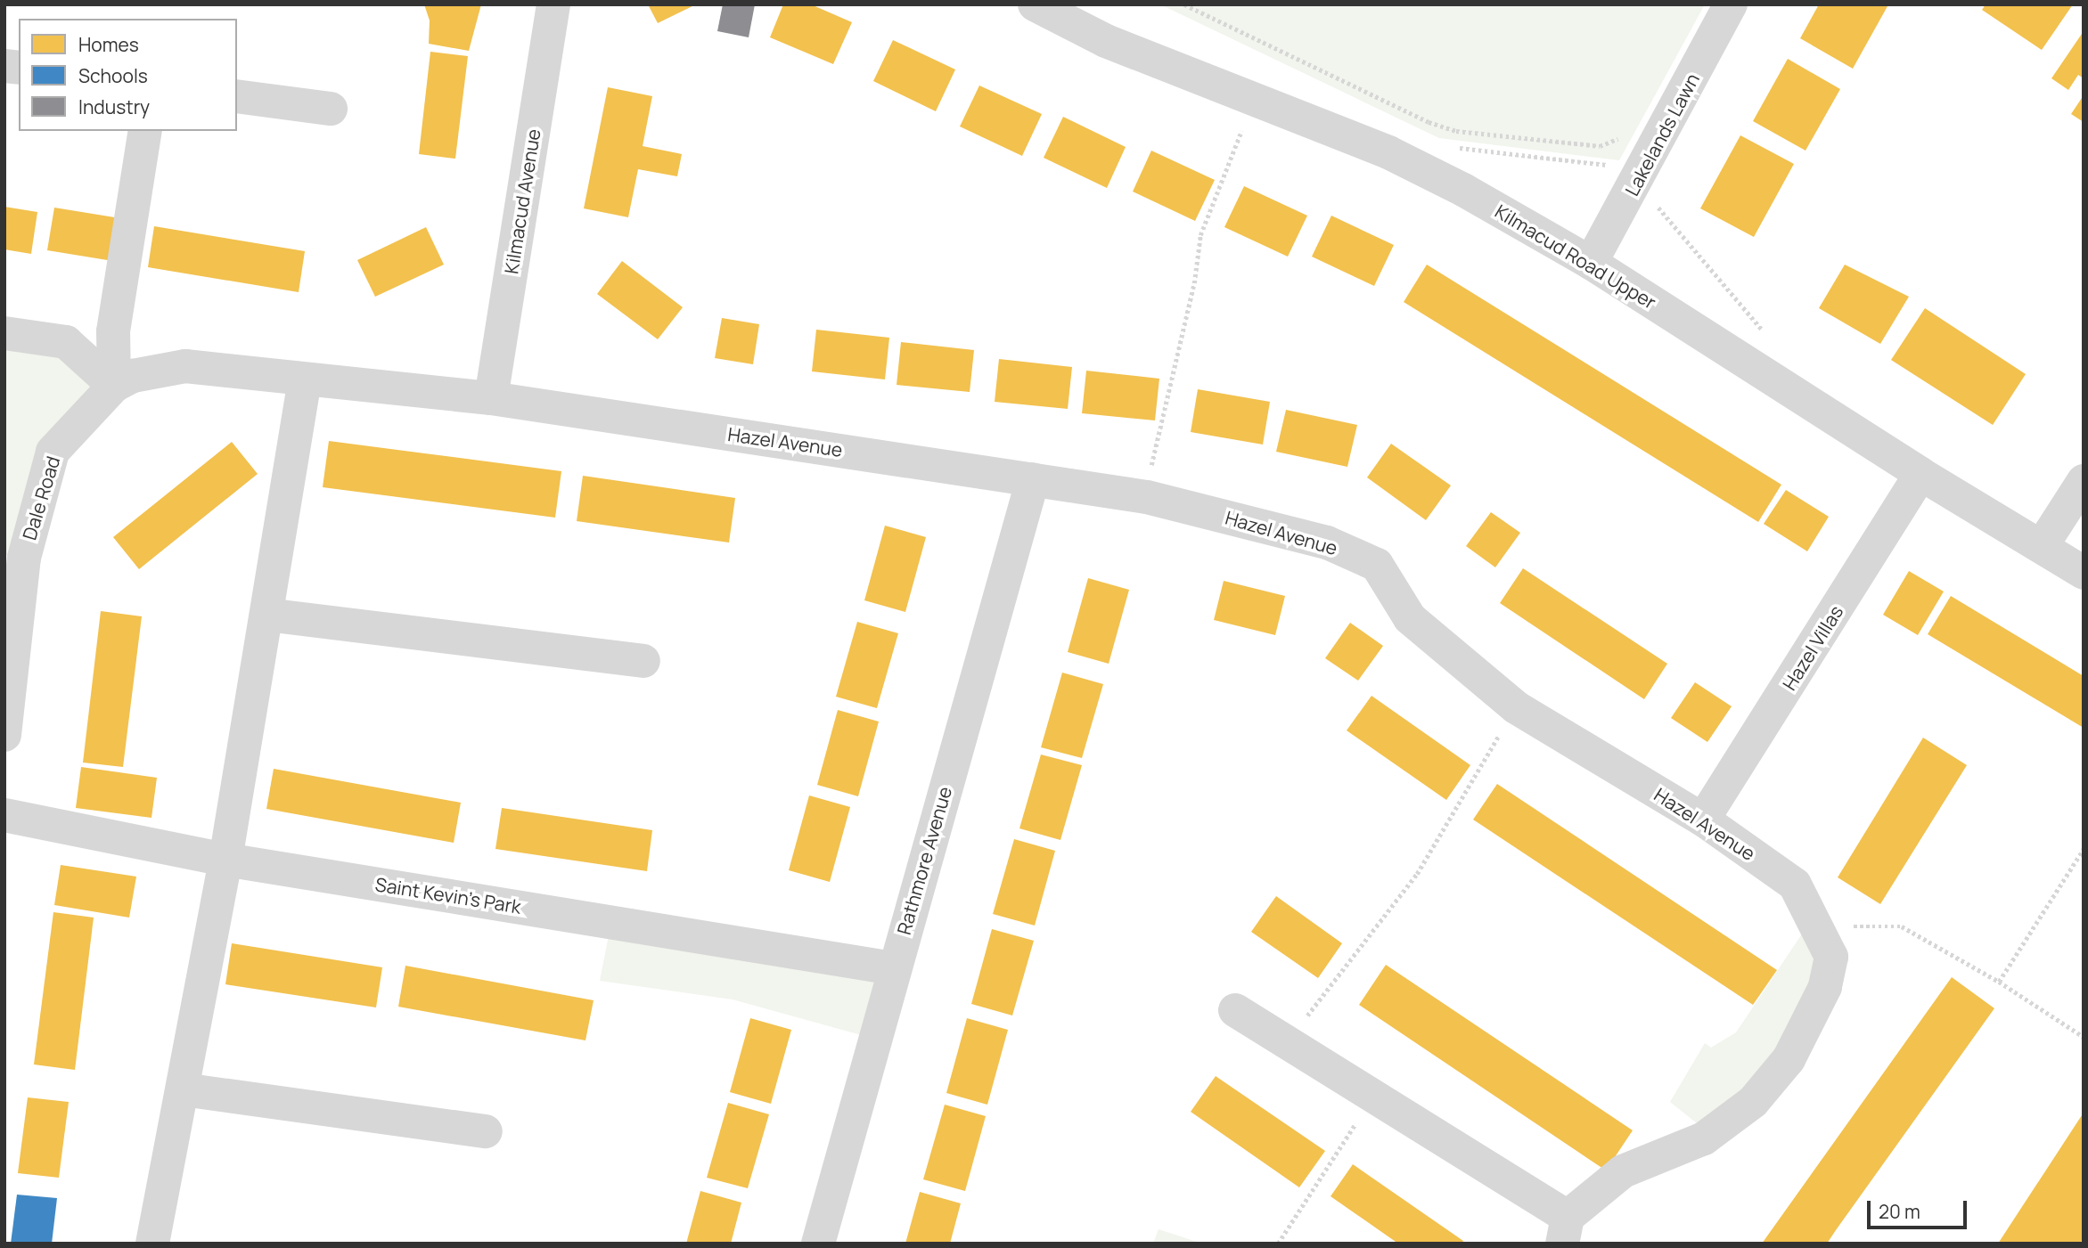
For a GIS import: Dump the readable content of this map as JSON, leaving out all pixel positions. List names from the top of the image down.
{
  "streets": {
    "street": [
      "Lakelands Lawn",
      "Kilmacud Avenue",
      "Kilmacud Road Upper",
      "Hazel Avenue",
      "Dale Road",
      "Hazel Villas",
      "Rathmore Avenue",
      "Saint Kevin's Park"
    ]
  },
  "crossings": [
    ["Lakelands Lawn", "Kilmacud Road Upper"],
    ["Kilmacud Avenue", "Hazel Avenue"],
    ["Kilmacud Road Upper", "Hazel Villas"],
    ["Hazel Avenue", "Dale Road"],
    ["Hazel Avenue", "Hazel Villas"],
    ["Hazel Avenue", "Rathmore Avenue"],
    ["Rathmore Avenue", "Saint Kevin's Park"]
  ],
  "legend": ["Homes", "Schools", "Industry"],
  "scale_bar": "20 m"
}
